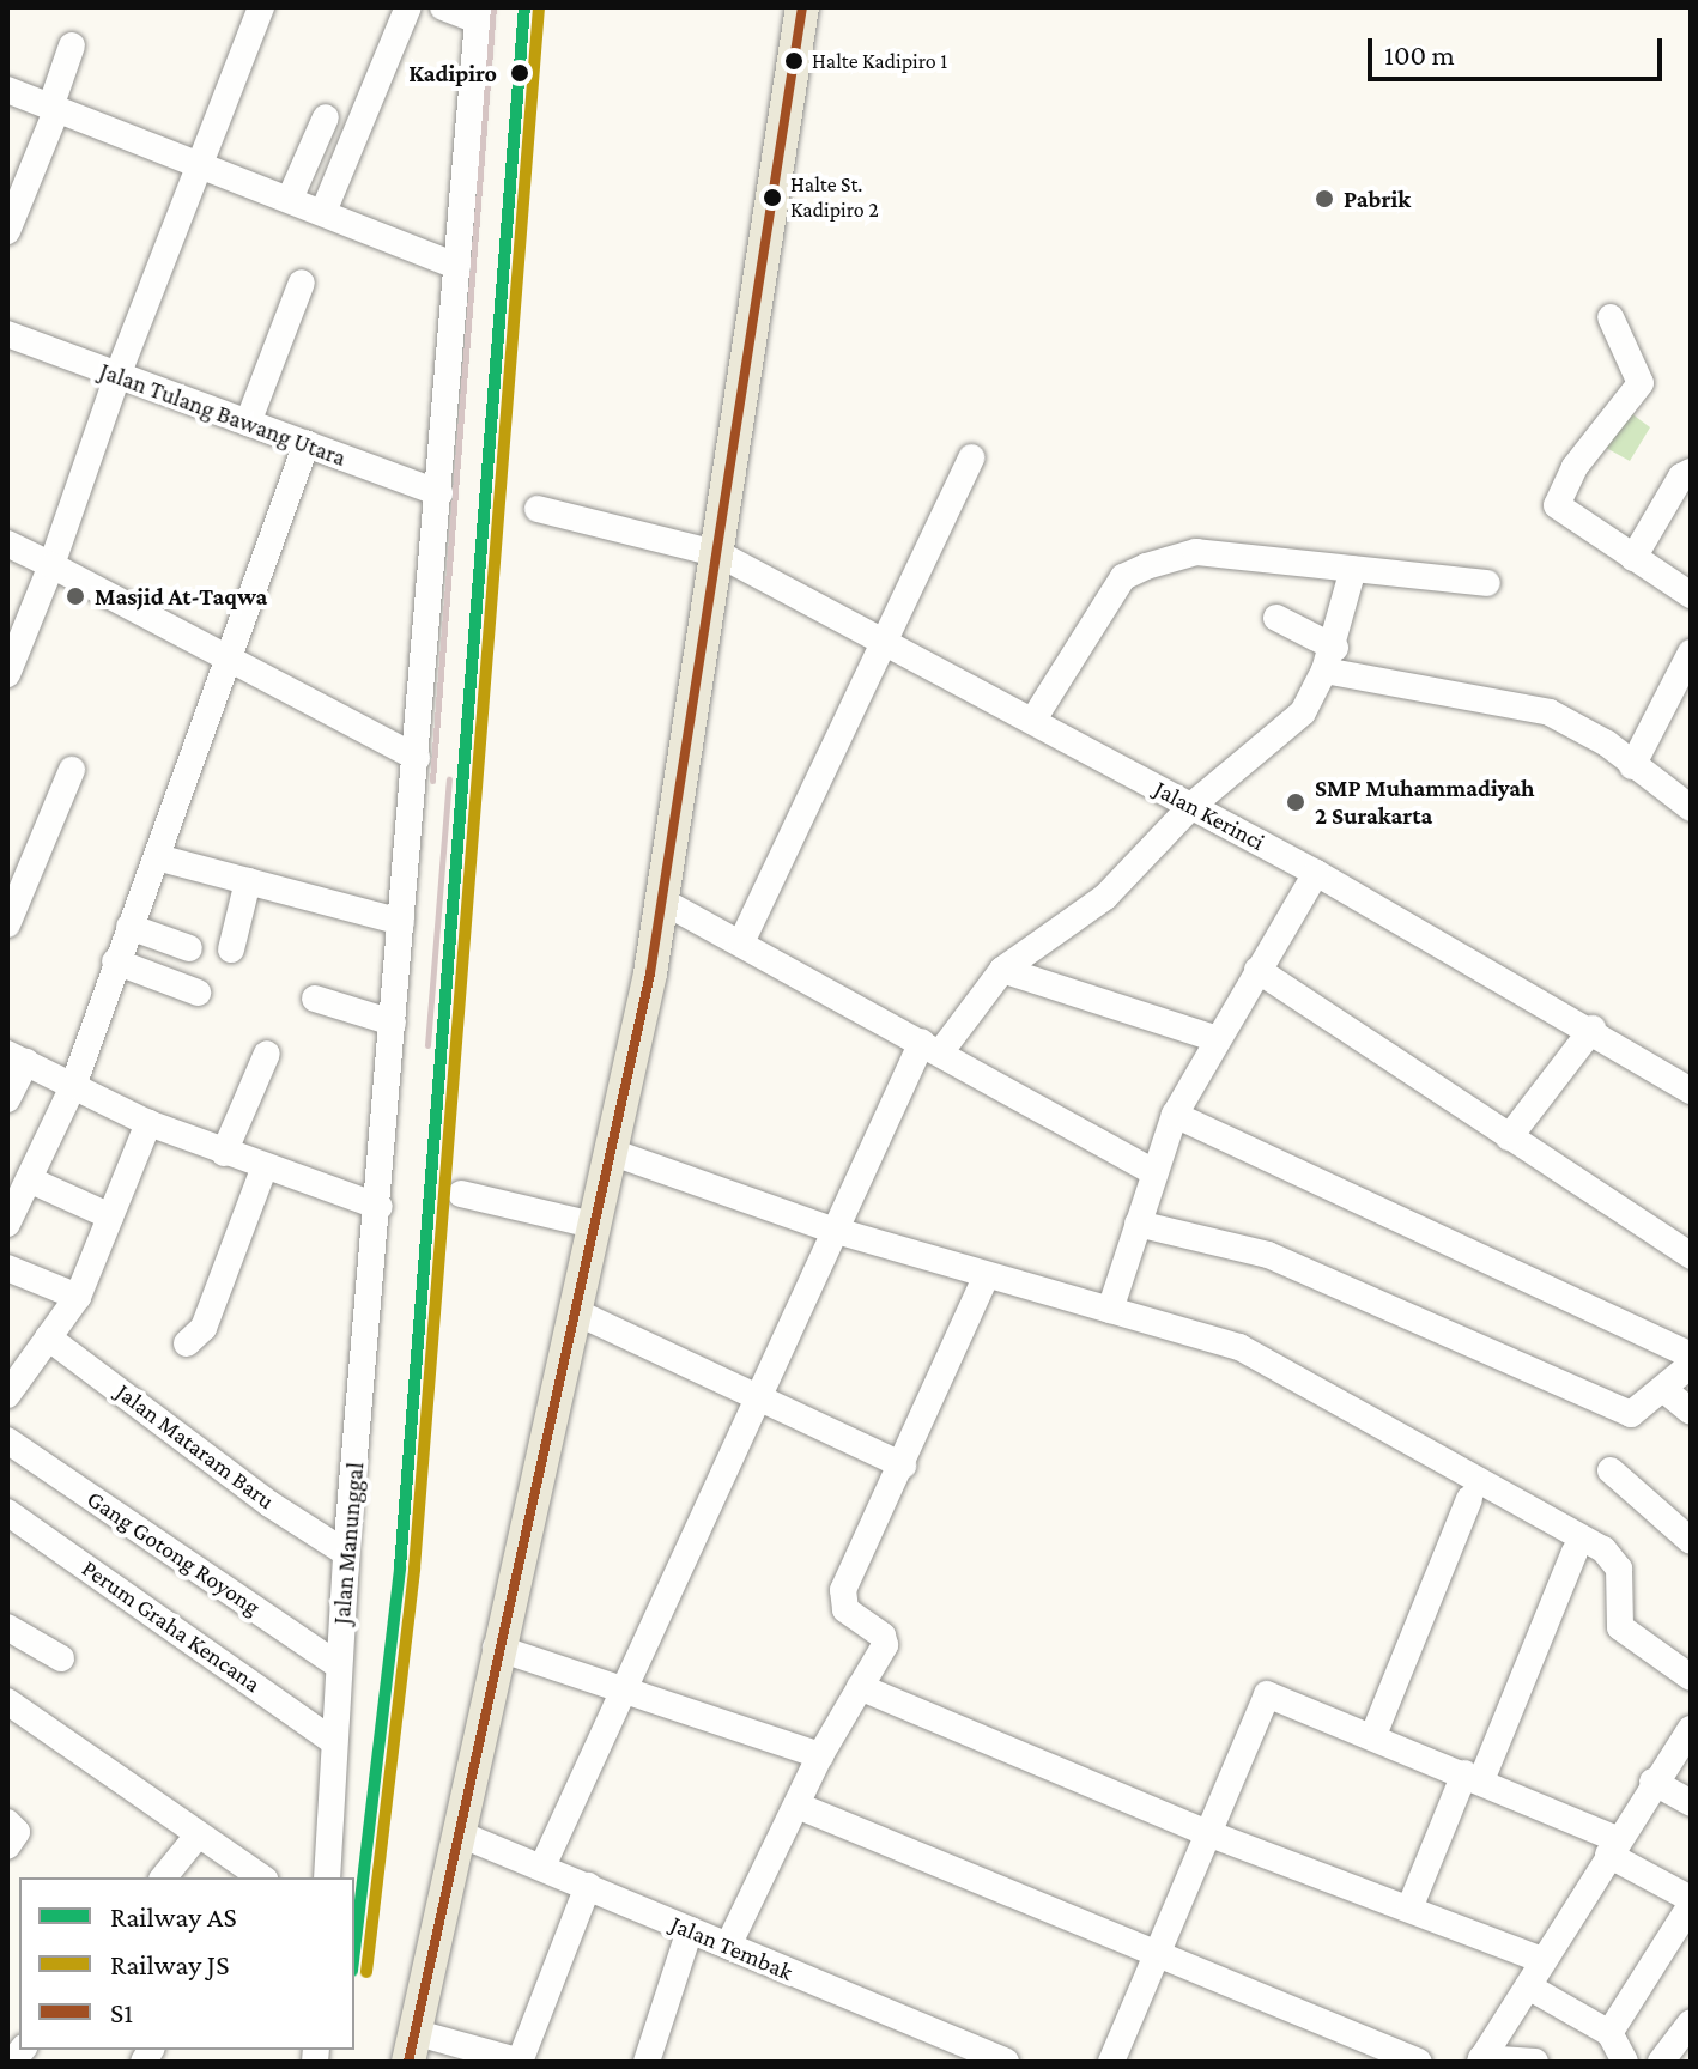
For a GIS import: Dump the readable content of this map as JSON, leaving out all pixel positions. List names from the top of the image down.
{
  "streets": {
    "street": [
      "Jalan Tulang Bawang Utara",
      "Jalan Kerinci",
      "Jalan Mataram Baru",
      "Jalan Manunggal",
      "Gang Gotong Royong",
      "Perum Graha Kencana",
      "Jalan Tembak"
    ]
  },
  "crossings": [
    ["Jalan Tulang Bawang Utara", "Jalan Manunggal"],
    ["Jalan Mataram Baru", "Jalan Manunggal"],
    ["Jalan Manunggal", "Gang Gotong Royong"],
    ["Jalan Manunggal", "Perum Graha Kencana"]
  ],
  "places": [
    "Halte Kadipiro 1",
    "Kadipiro",
    "Halte St. Kadipiro 2",
    "Pabrik",
    "Masjid At-Taqwa",
    "SMP Muhammadiyah 2 Surakarta"
  ],
  "lines": ["rail line AS", "transit line S1", "rail line JS"],
  "legend": ["Railway AS", "Railway JS", "S1"],
  "scale_bar": "100 m"
}
